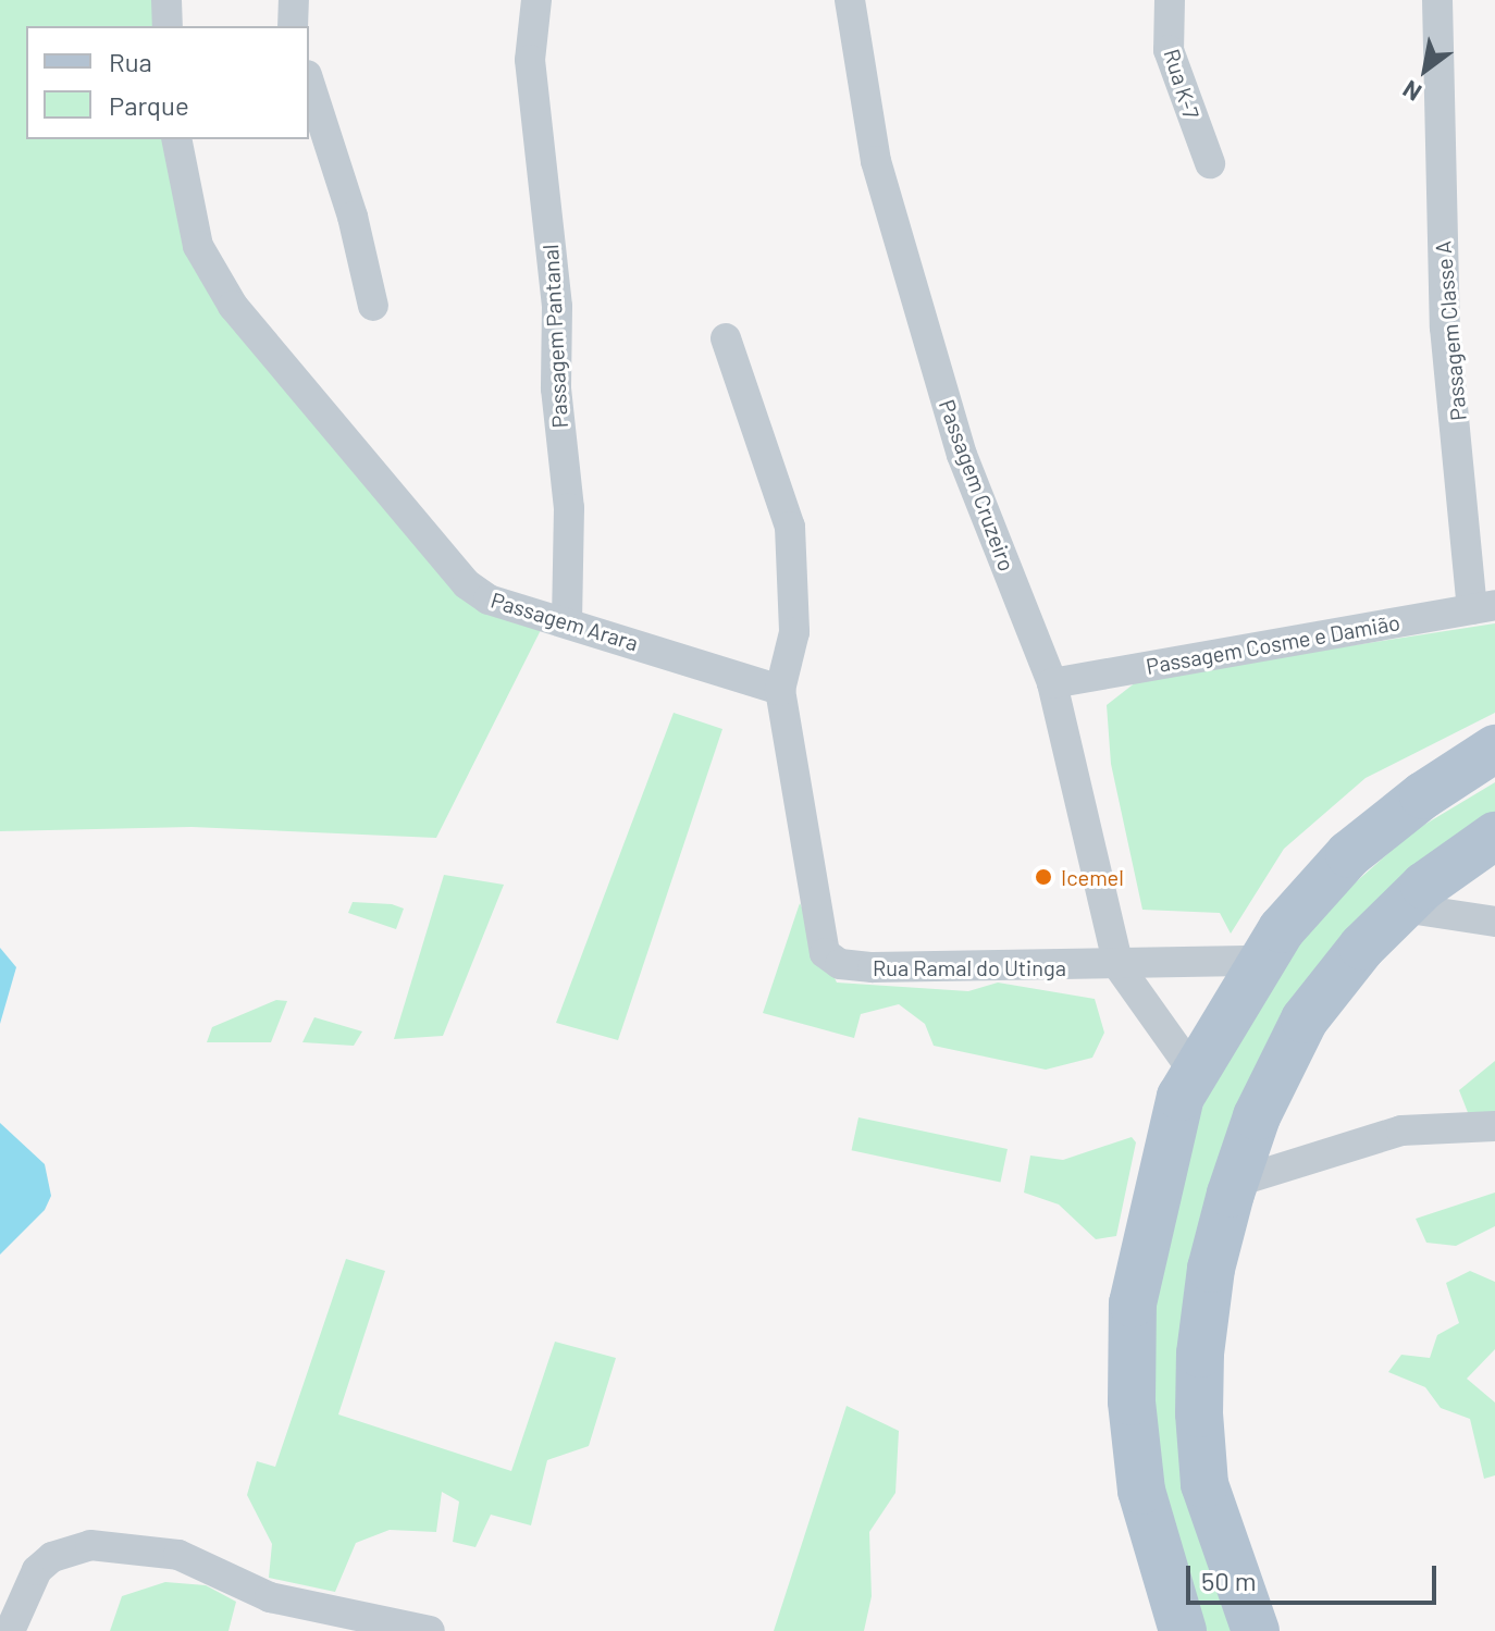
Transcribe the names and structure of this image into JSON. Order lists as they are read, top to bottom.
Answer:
{
  "streets": {
    "street": [
      "Rua K-7",
      "Passagem Classe A",
      "Passagem Pantanal",
      "Passagem Cruzeiro",
      "Passagem Arara",
      "Passagem Cosme e Damião",
      "Rua Ramal do Utinga"
    ]
  },
  "crossings": [
    ["Passagem Classe A", "Passagem Cosme e Damião"],
    ["Passagem Pantanal", "Passagem Arara"],
    ["Passagem Cruzeiro", "Passagem Cosme e Damião"],
    ["Passagem Cruzeiro", "Rua Ramal do Utinga"],
    ["Passagem Arara", "Rua Ramal do Utinga"]
  ],
  "places": ["Icemel"],
  "legend": ["Rua", "Parque"],
  "scale_bar": "50 m",
  "north": "bottom left"
}
